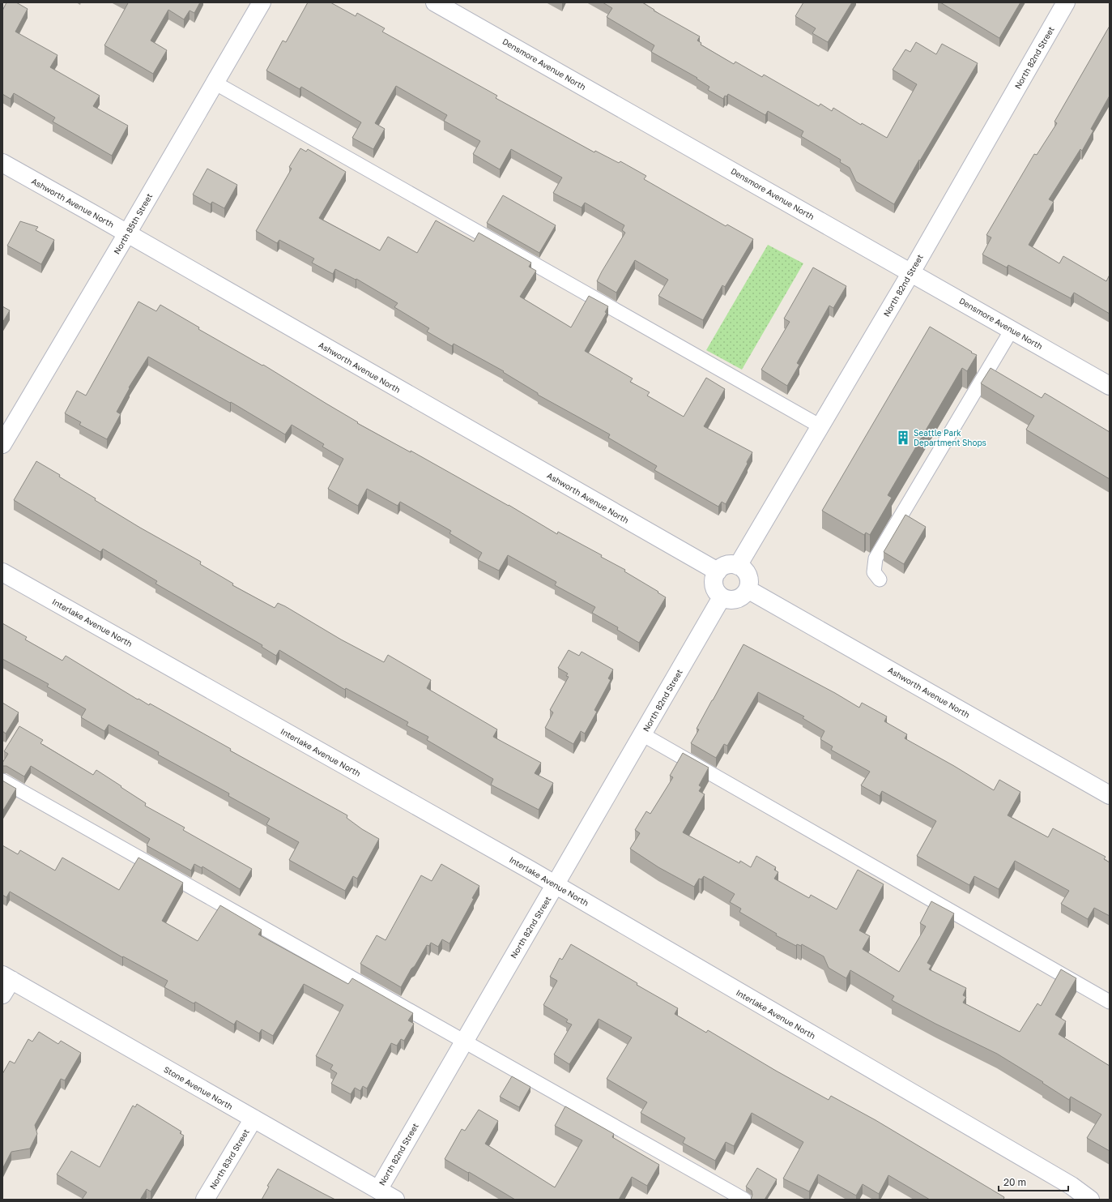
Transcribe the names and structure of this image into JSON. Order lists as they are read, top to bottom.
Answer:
{
  "streets": {
    "street": [
      "North 82nd Street",
      "Densmore Avenue North",
      "Ashworth Avenue North",
      "North 85th Street",
      "Interlake Avenue North",
      "Stone Avenue North",
      "North 83rd Street"
    ]
  },
  "crossings": [
    ["North 82nd Street", "Densmore Avenue North"],
    ["North 82nd Street", "Ashworth Avenue North"],
    ["North 82nd Street", "Interlake Avenue North"],
    ["North 82nd Street", "Stone Avenue North"],
    ["Ashworth Avenue North", "North 85th Street"],
    ["Stone Avenue North", "North 83rd Street"]
  ],
  "places": {
    "building": ["Seattle Park Department Shops"]
  },
  "scale_bar": "20 m"
}
